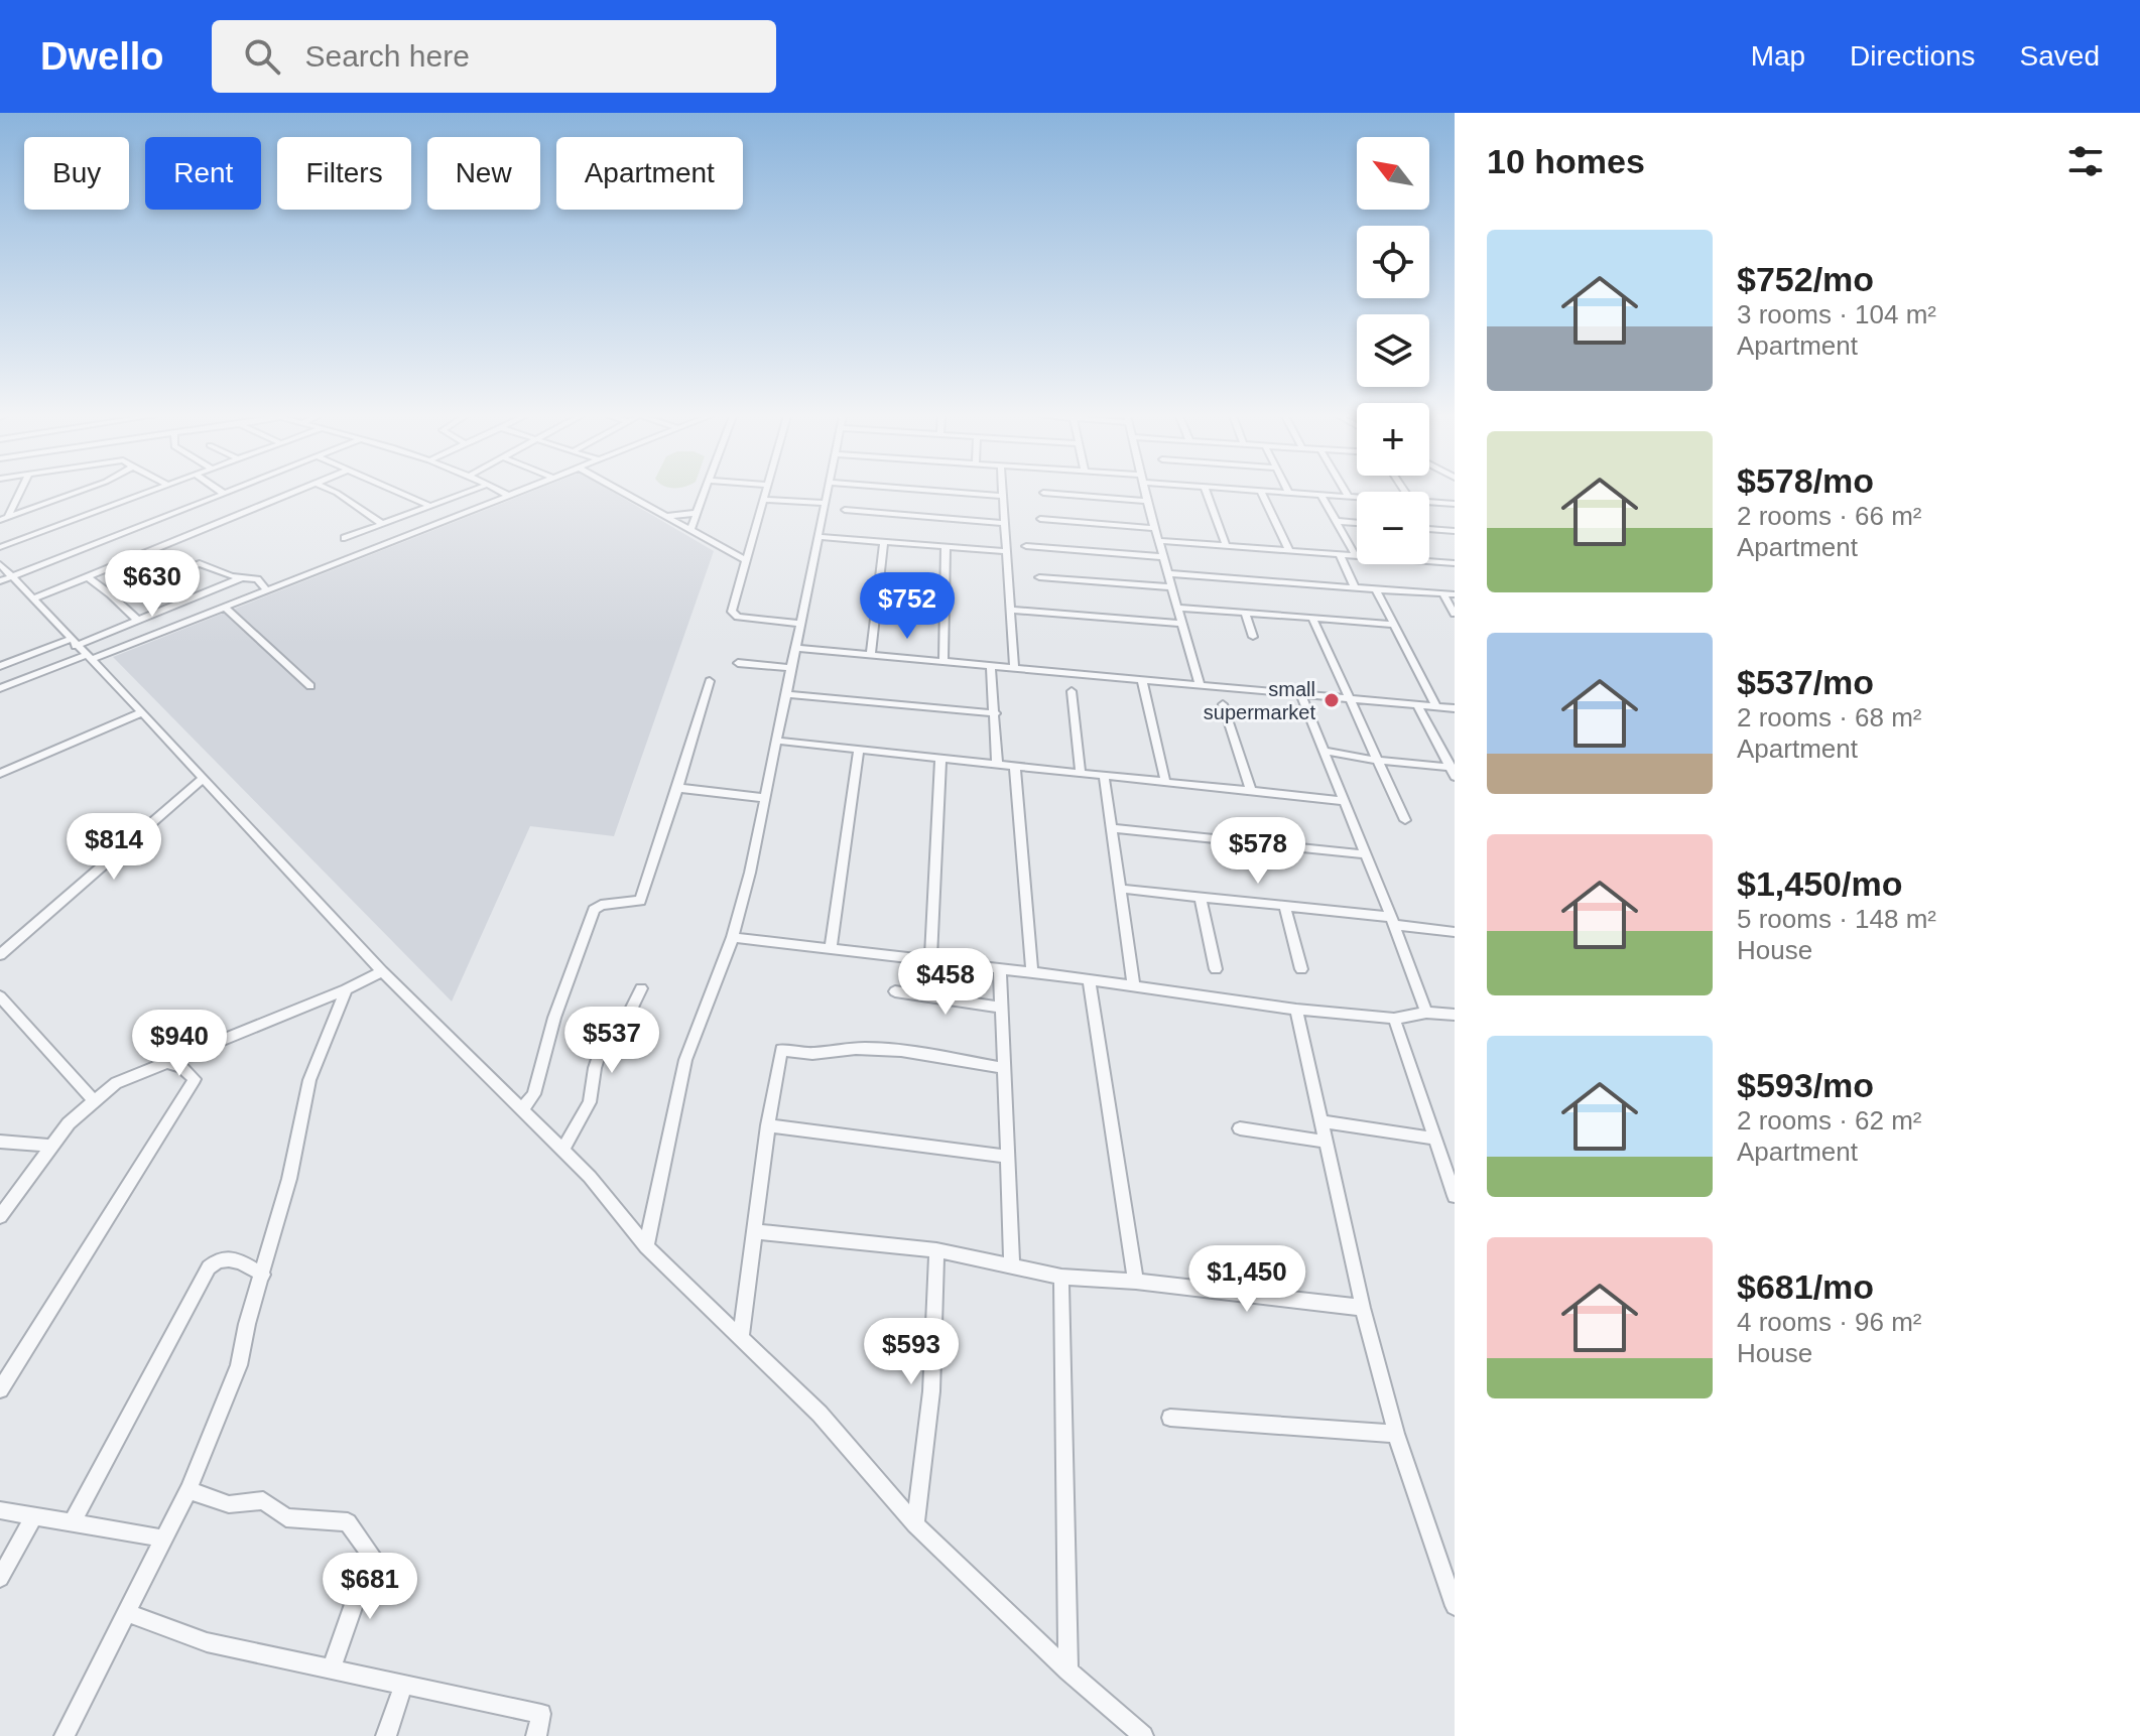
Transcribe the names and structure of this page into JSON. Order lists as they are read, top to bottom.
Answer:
{
  "places": ["small supermarket"],
  "north": "top left",
  "page": {
    "header": "Dwello",
    "search": "Search here",
    "nav": ["Map", "Directions", "Saved"],
    "heading": "10 homes",
    "map_buttons": ["+", "−"],
    "chip": [
      "Buy",
      "Rent",
      "Filters",
      "New",
      "Apartment"
    ],
    "list": [
      {
        "name": "$752/mo",
        "note": "3 rooms · 104 m² · Apartment"
      },
      {
        "name": "$578/mo",
        "note": "2 rooms · 66 m² · Apartment"
      },
      {
        "name": "$537/mo",
        "note": "2 rooms · 68 m² · Apartment"
      },
      {
        "name": "$1,450/mo",
        "note": "5 rooms · 148 m² · House"
      },
      {
        "name": "$593/mo",
        "note": "2 rooms · 62 m² · Apartment"
      },
      {
        "name": "$681/mo",
        "note": "4 rooms · 96 m² · House"
      }
    ],
    "price": [
      "$630",
      "$752",
      "$814",
      "$578",
      "$458",
      "$537",
      "$940",
      "$1,450",
      "$593",
      "$681"
    ]
  }
}
